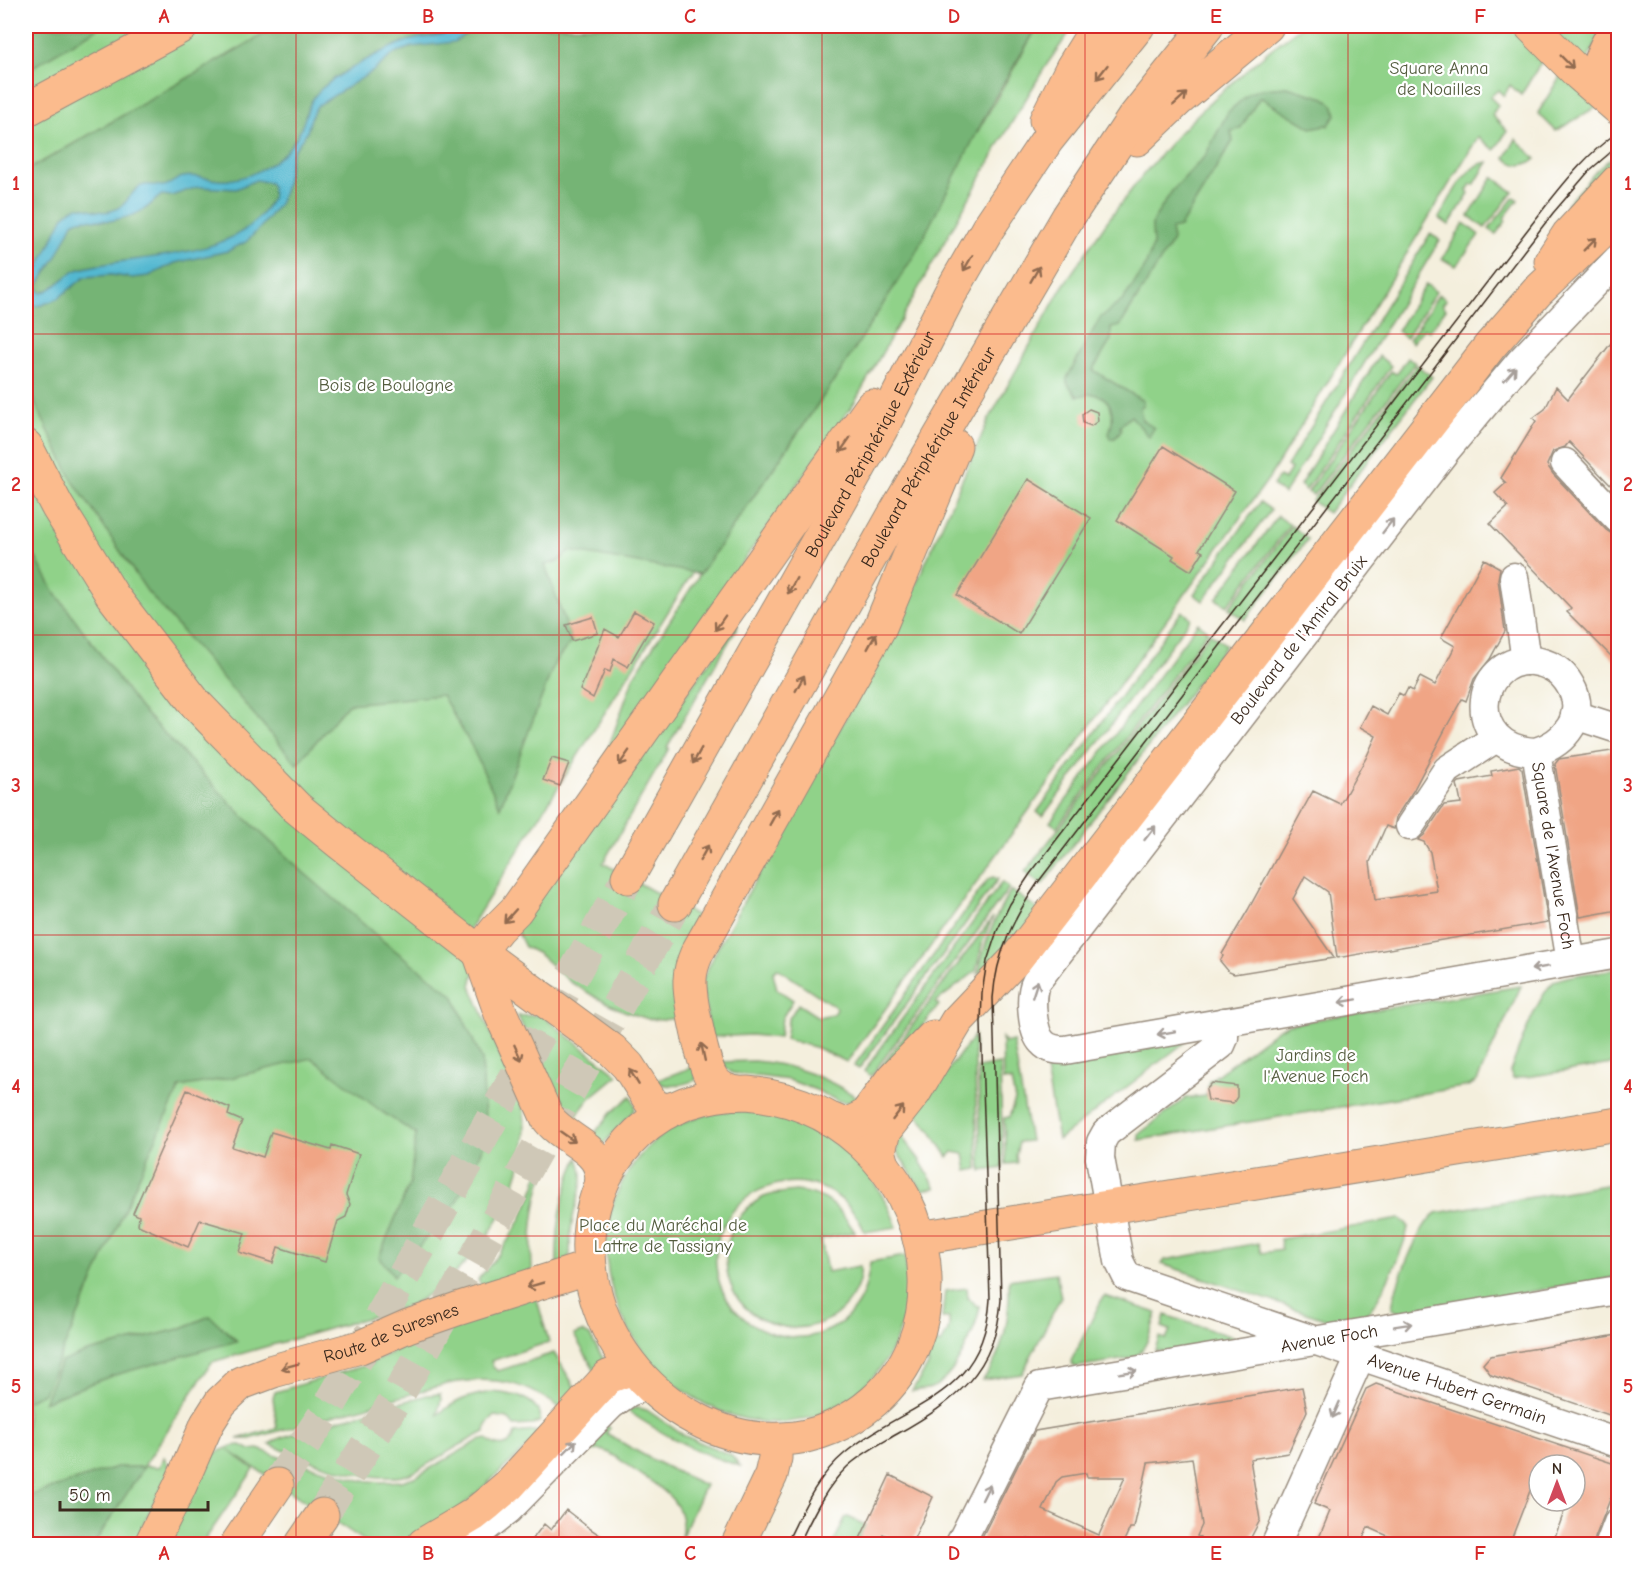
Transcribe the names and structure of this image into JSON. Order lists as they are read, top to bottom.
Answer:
{
  "streets": {
    "main road": [
      "Boulevard Périphérique Extérieur",
      "Boulevard Périphérique Intérieur",
      "Boulevard de l'Amiral Bruix",
      "Route de Suresnes"
    ],
    "street": ["Square de l'Avenue Foch", "Avenue Foch", "Avenue Hubert Germain"]
  },
  "crossings": [
    ["Avenue Foch", "Avenue Hubert Germain"]
  ],
  "one_way": ["Avenue Foch"],
  "parks": [
    "Square Anna de Noailles",
    "Bois de Boulogne",
    "Jardins de l'Avenue Foch",
    "Place du Maréchal de Lattre de Tassigny"
  ],
  "scale_bar": "50 m",
  "north": "top",
  "grid": {
    "columns": [
      "A",
      "B",
      "C",
      "D",
      "E",
      "F"
    ],
    "rows": [
      "1",
      "2",
      "3",
      "4",
      "5"
    ]
  }
}
